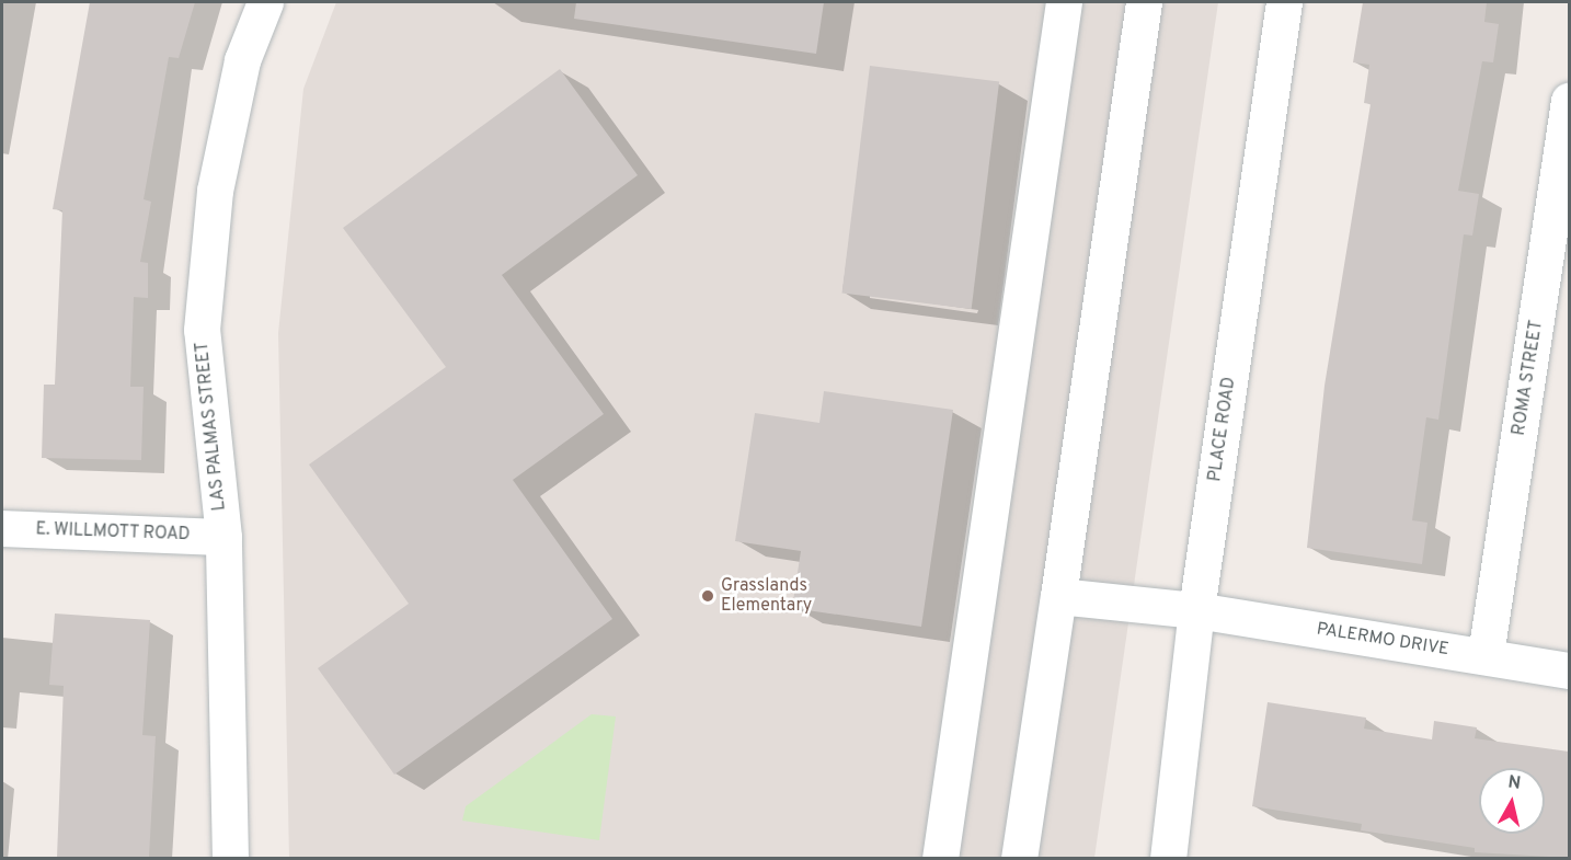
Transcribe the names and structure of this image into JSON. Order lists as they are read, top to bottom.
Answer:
{
  "streets": {
    "street": [
      "ROMA STREET",
      "LAS PALMAS STREET",
      "PLACE ROAD",
      "E. WILLMOTT ROAD",
      "PALERMO DRIVE"
    ]
  },
  "crossings": [
    ["ROMA STREET", "PALERMO DRIVE"],
    ["LAS PALMAS STREET", "E. WILLMOTT ROAD"],
    ["PLACE ROAD", "PALERMO DRIVE"]
  ],
  "places": ["Grasslands Elementary"],
  "north": "top"
}
